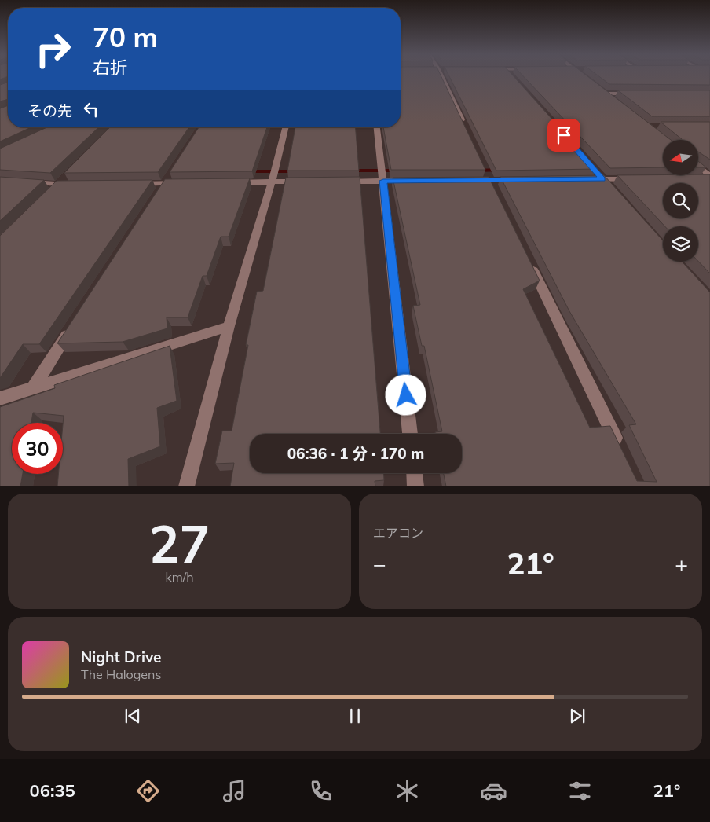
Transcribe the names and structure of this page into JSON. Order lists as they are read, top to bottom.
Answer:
{
  "north": "left",
  "page": {
    "turn": ["70 m", "右折"],
    "then": "その先",
    "limit": "30",
    "trip": "06:36 · 1 分 · 170 m",
    "tile": [
      ["27", "km/h"],
      "エアコン"
    ],
    "heat": ["−", "21°", "+"],
    "song": ["Night Drive", "The Halogens"],
    "tabs": ["06:35", "21°"]
  }
}
